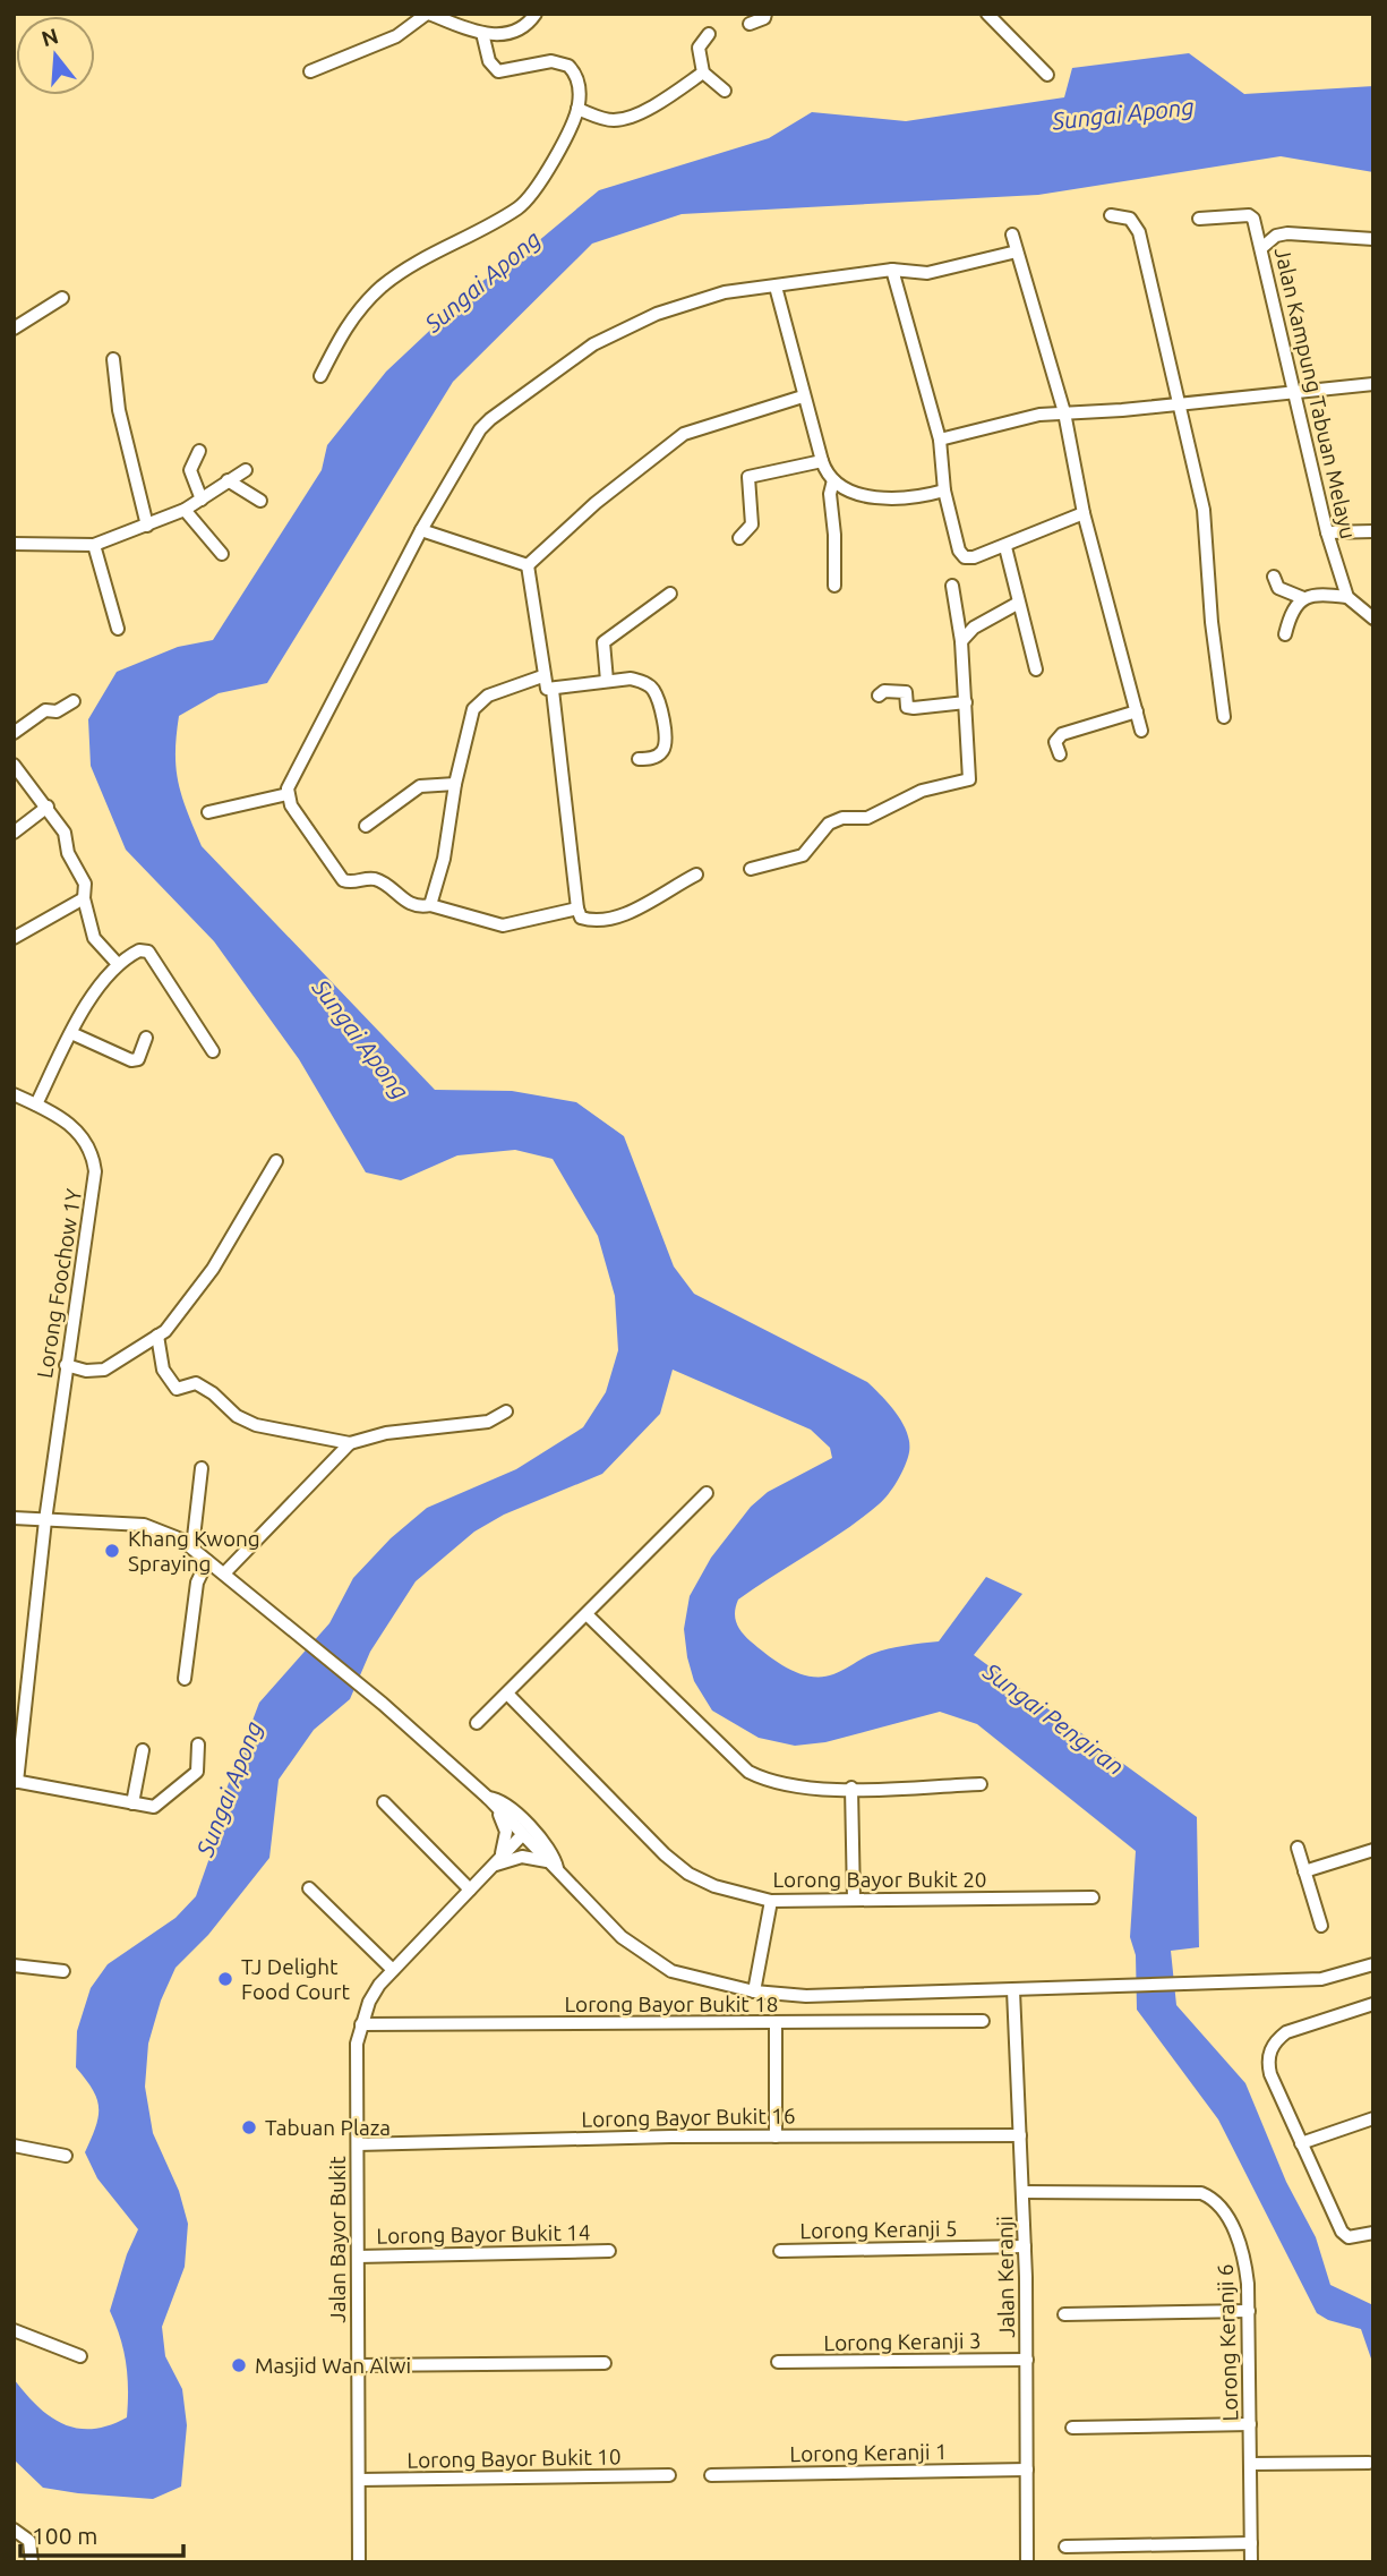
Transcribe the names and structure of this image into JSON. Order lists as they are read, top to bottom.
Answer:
{
  "streets": {
    "street": [
      "Jalan Kampung Tabuan Melayu",
      "Lorong Foochow 1Y",
      "Lorong Bayor Bukit 20",
      "Lorong Bayor Bukit 18",
      "Lorong Bayor Bukit 16",
      "Lorong Keranji 5",
      "Lorong Bayor Bukit 14",
      "Jalan Bayor Bukit",
      "Jalan Keranji",
      "Lorong Keranji 3",
      "Lorong Keranji 6",
      "Lorong Keranji 1",
      "Lorong Bayor Bukit 10"
    ]
  },
  "crossings": [
    ["Lorong Bayor Bukit 18", "Jalan Bayor Bukit"],
    ["Lorong Bayor Bukit 16", "Jalan Bayor Bukit"],
    ["Lorong Bayor Bukit 16", "Jalan Keranji"],
    ["Lorong Keranji 5", "Jalan Keranji"],
    ["Lorong Bayor Bukit 14", "Jalan Bayor Bukit"],
    ["Jalan Bayor Bukit", "Lorong Bayor Bukit 10"],
    ["Jalan Keranji", "Lorong Keranji 3"],
    ["Jalan Keranji", "Lorong Keranji 6"],
    ["Jalan Keranji", "Lorong Keranji 1"]
  ],
  "water": ["Sungai Apong", "Sungai Pengiran"],
  "places": [
    "Khang Kwong Spraying",
    "TJ Delight Food Court",
    "Tabuan Plaza",
    "Masjid Wan Alwi"
  ],
  "scale_bar": "100 m",
  "north": "top"
}
